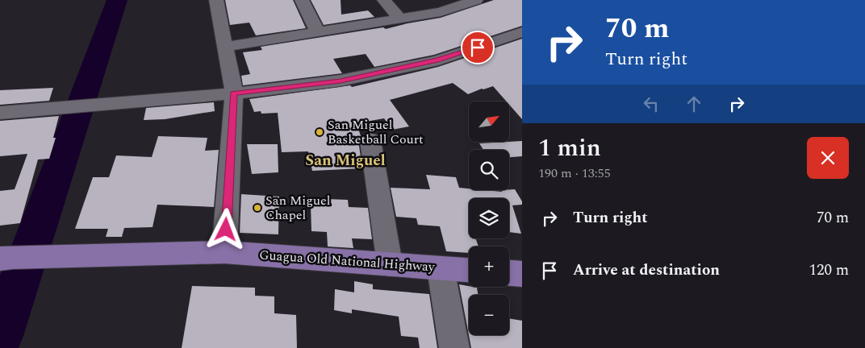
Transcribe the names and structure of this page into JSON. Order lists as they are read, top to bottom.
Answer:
{
  "streets": {
    "main road": ["Guagua Old National Highway"]
  },
  "districts": ["San Miguel"],
  "places": ["San Miguel Basketball Court", "San Miguel Chapel"],
  "north": "top right",
  "page": {
    "turn": ["70 m", "Turn right"],
    "map_buttons": ["+", "−"],
    "heading": ["1 min", "190 m · 13:55"],
    "list": [
      {
        "name": "Turn right",
        "value": "70 m"
      },
      {
        "name": "Arrive at destination",
        "value": "120 m"
      }
    ]
  }
}
